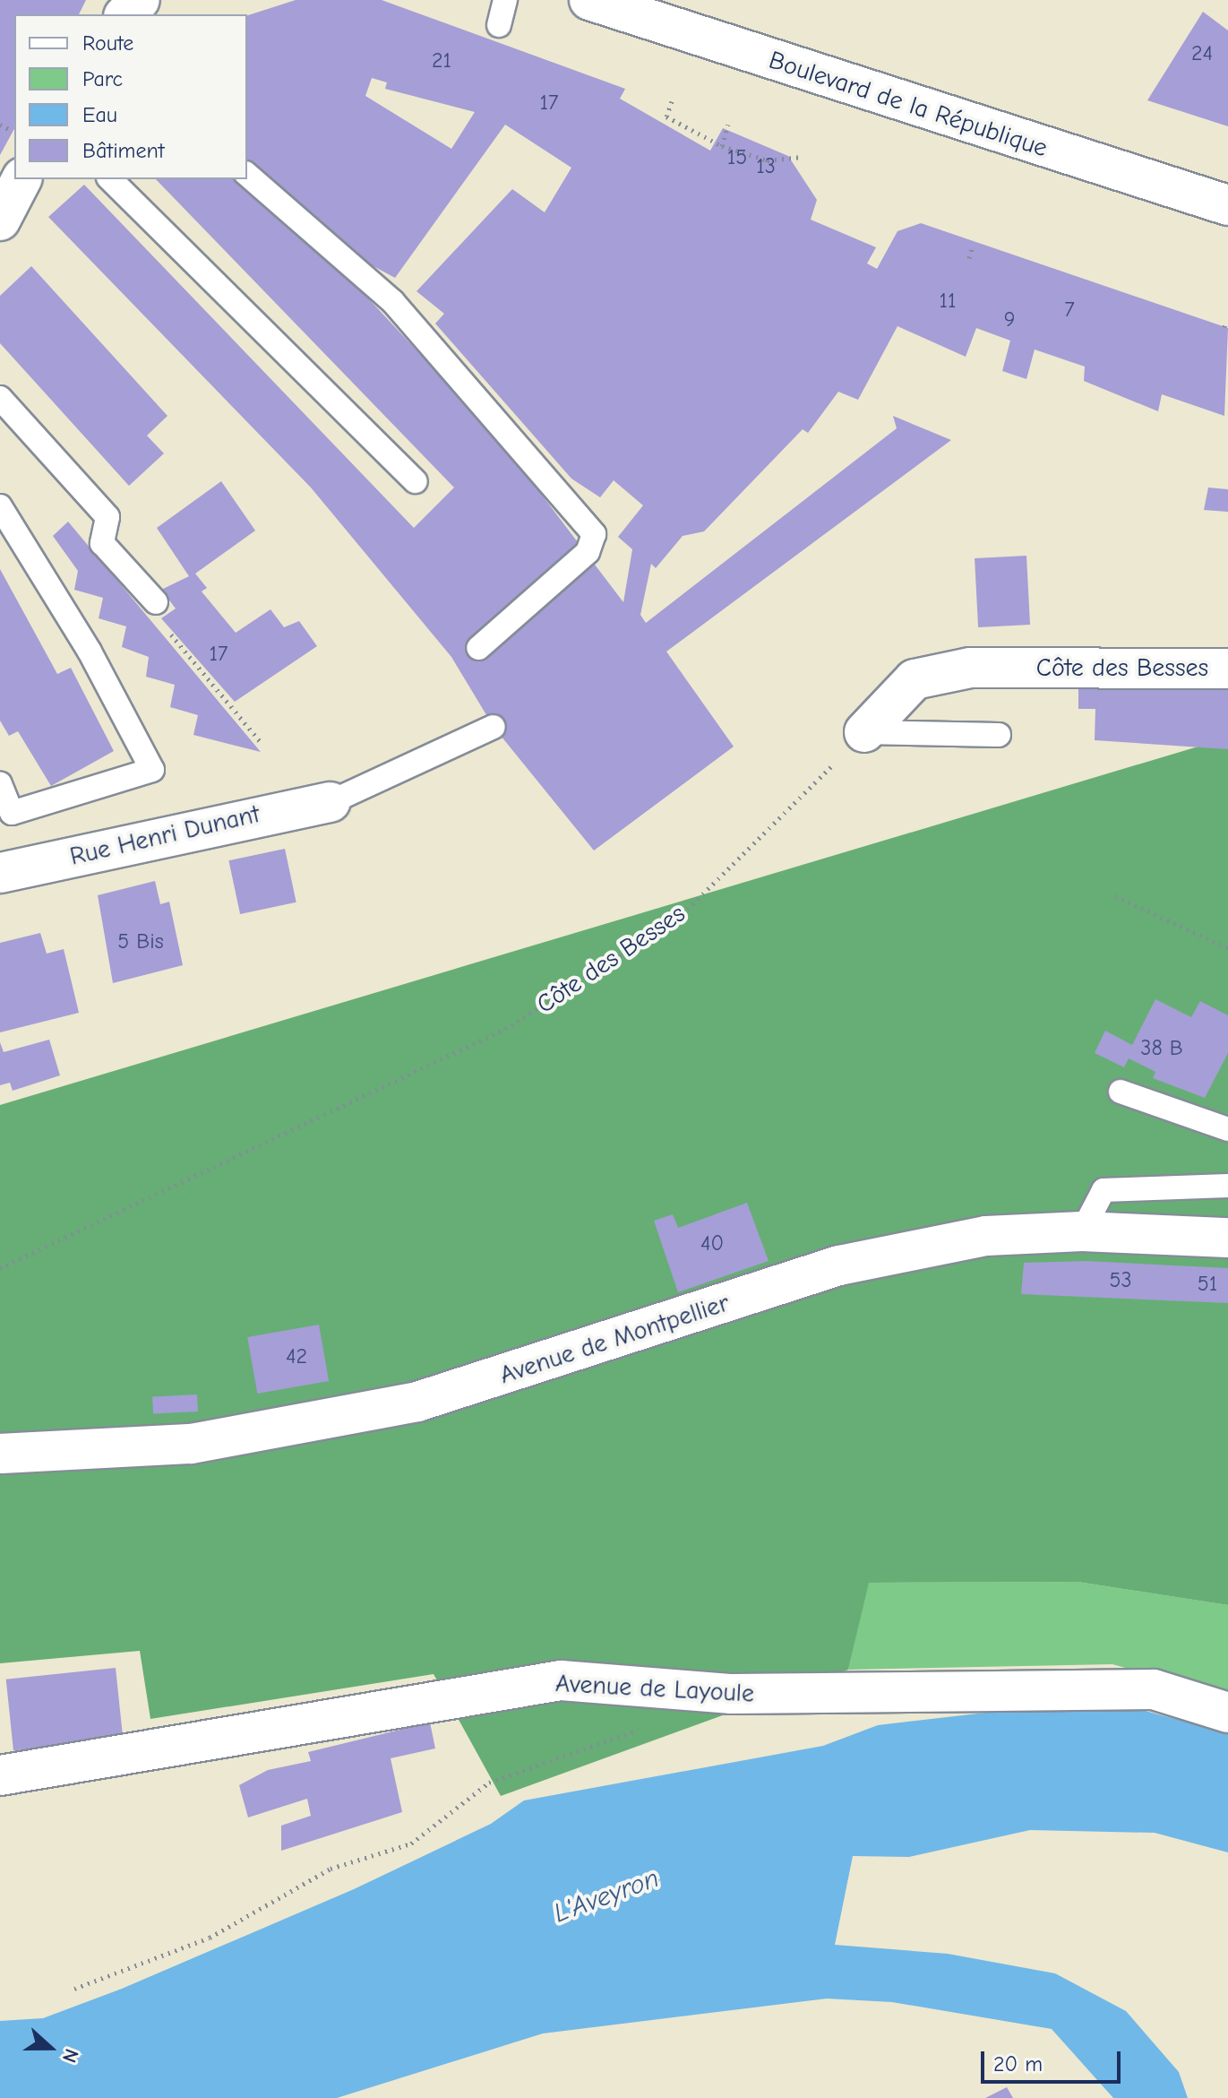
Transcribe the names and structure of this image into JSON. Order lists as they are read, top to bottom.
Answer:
{
  "streets": {
    "street": [
      "Boulevard de la République",
      "Côte des Besses",
      "Rue Henri Dunant",
      "Avenue de Montpellier",
      "Avenue de Layoule"
    ]
  },
  "water": ["L'Aveyron"],
  "house_numbers": [
    "24",
    "21",
    "17",
    "15",
    "13",
    "11",
    "7",
    "9",
    "17",
    "5 Bis",
    "38 B",
    "40",
    "53",
    "51",
    "42"
  ],
  "legend": [
    "Route",
    "Parc",
    "Eau",
    "Bâtiment"
  ],
  "scale_bar": "20 m",
  "north": "right"
}
